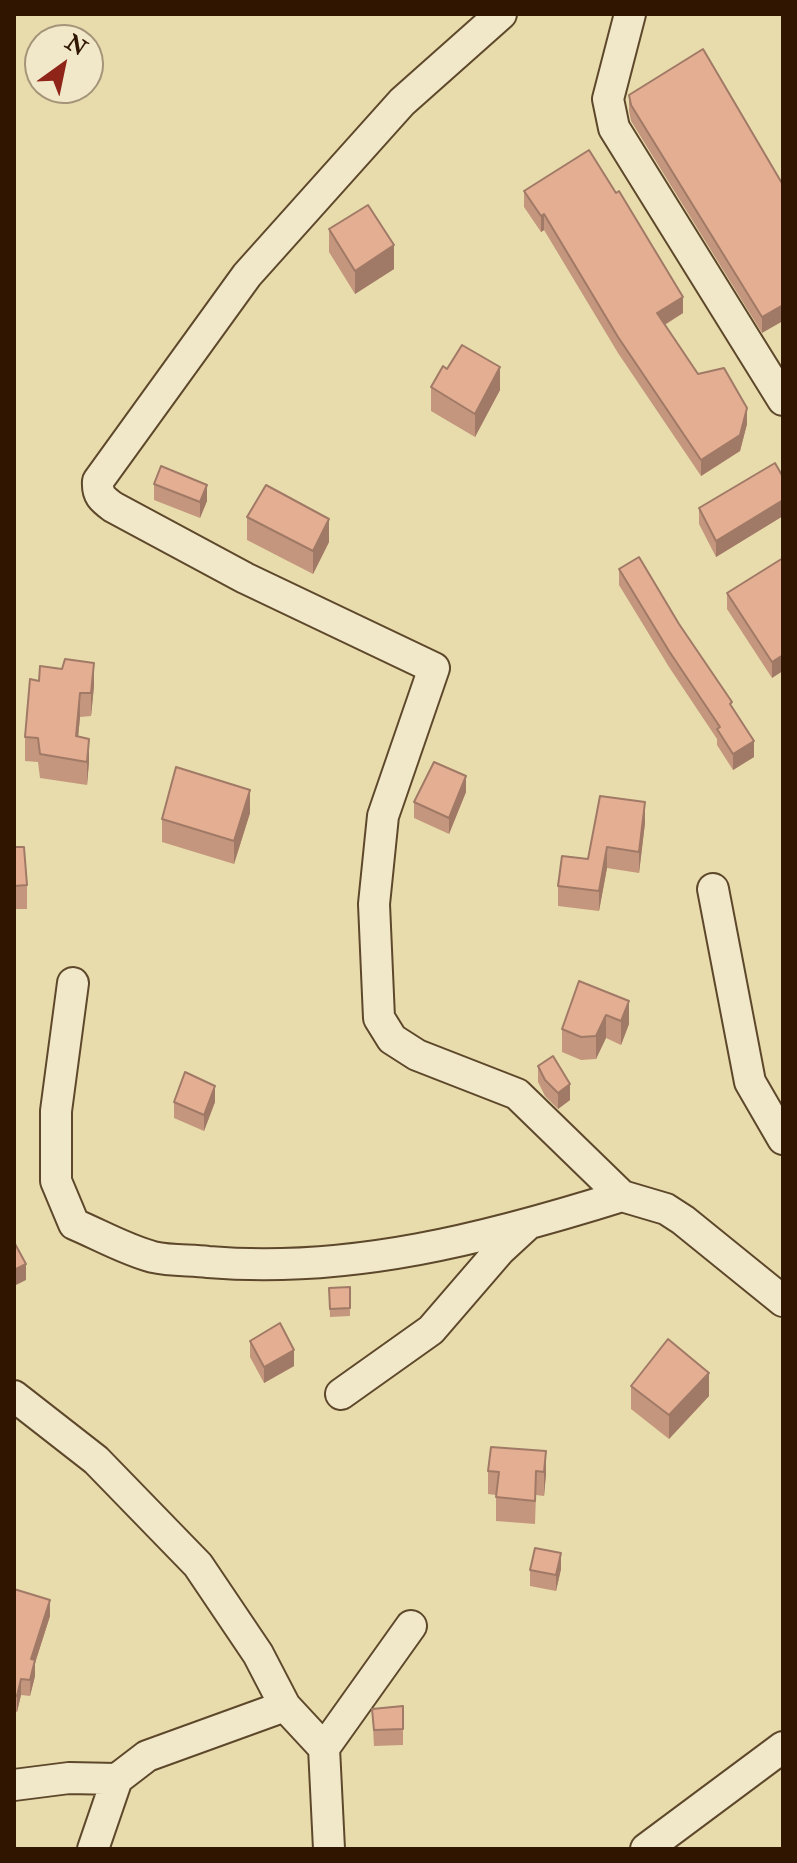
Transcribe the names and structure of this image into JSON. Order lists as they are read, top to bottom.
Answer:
{
  "north": "top right"
}
